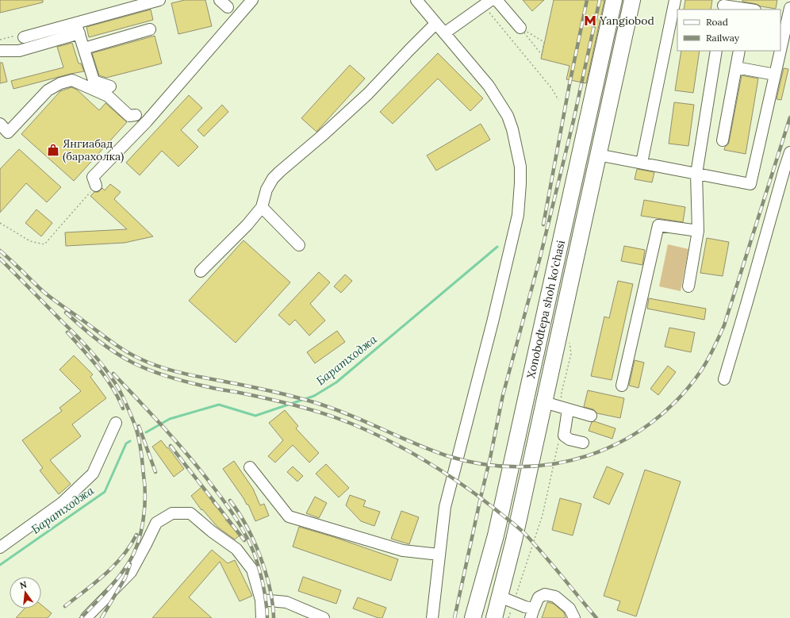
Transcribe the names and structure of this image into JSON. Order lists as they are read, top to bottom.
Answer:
{
  "streets": {
    "highway": ["Xonobodtepa shoh ko'chasi"]
  },
  "water": ["Баратходжа"],
  "places": {
    "metro station": ["Yangiobod"],
    "shop": ["Янгиабад (барахолка)"]
  },
  "legend": ["Road", "Railway"],
  "north": "top"
}
